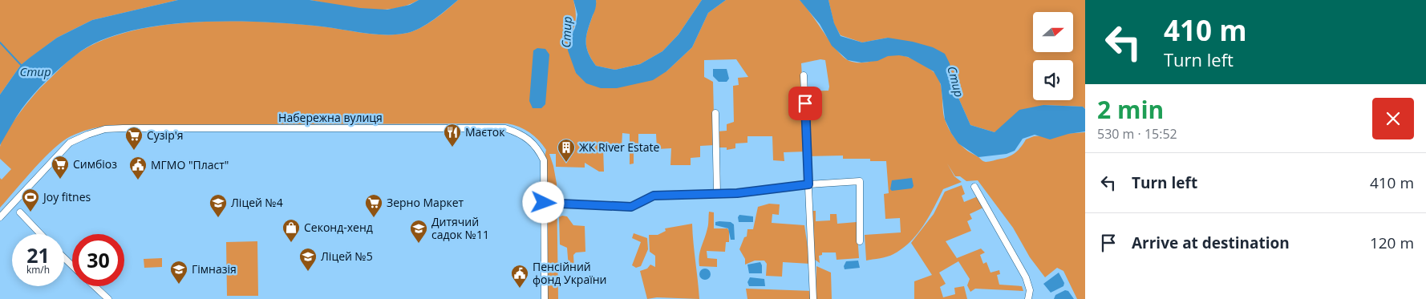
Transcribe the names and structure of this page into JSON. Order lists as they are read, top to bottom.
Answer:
{
  "streets": {
    "street": ["Набережна вулиця"]
  },
  "water": ["Стир"],
  "places": {
    "restaurant": ["Маєток"],
    "supermarket": ["Сузір'я", "Симбіоз", "Зерно Маркет"],
    "building": ["ЖК River Estate"],
    "public building": ["МГМО \"Пласт\"", "Пенсійний фонд України"],
    "sports": ["Joy fitnes"],
    "school or university": [
      "Ліцей №4",
      "Дитячий садок №11",
      "Ліцей №5",
      "Гімназія"
    ],
    "shop": ["Секонд-хенд"]
  },
  "north": "right",
  "page": {
    "turn": ["410 m", "Turn left"],
    "heading": ["2 min", "530 m · 15:52"],
    "list": [
      {
        "name": "Turn left",
        "value": "410 m"
      },
      {
        "name": "Arrive at destination",
        "value": "120 m"
      }
    ],
    "speed": "21 km/h",
    "limit": "30"
  }
}
